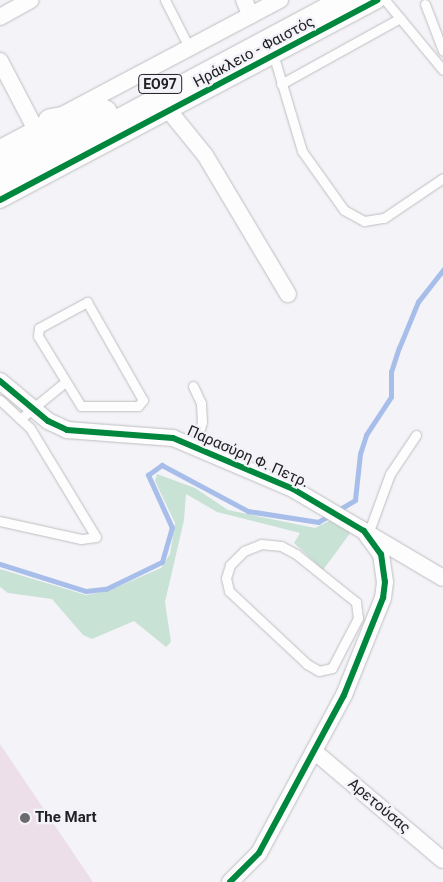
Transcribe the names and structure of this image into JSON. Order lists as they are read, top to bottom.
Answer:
{
  "streets": {
    "main road": ["Ηράκλειο - Φαιστός", "ΕΟ97"],
    "street": ["Παρασύρη Φ. Πετρ.", "Αρετούσας"]
  },
  "crossings": [
    ["Παρασύρη Φ. Πετρ.", "Αρετούσας"]
  ],
  "places": ["The Mart"]
}
